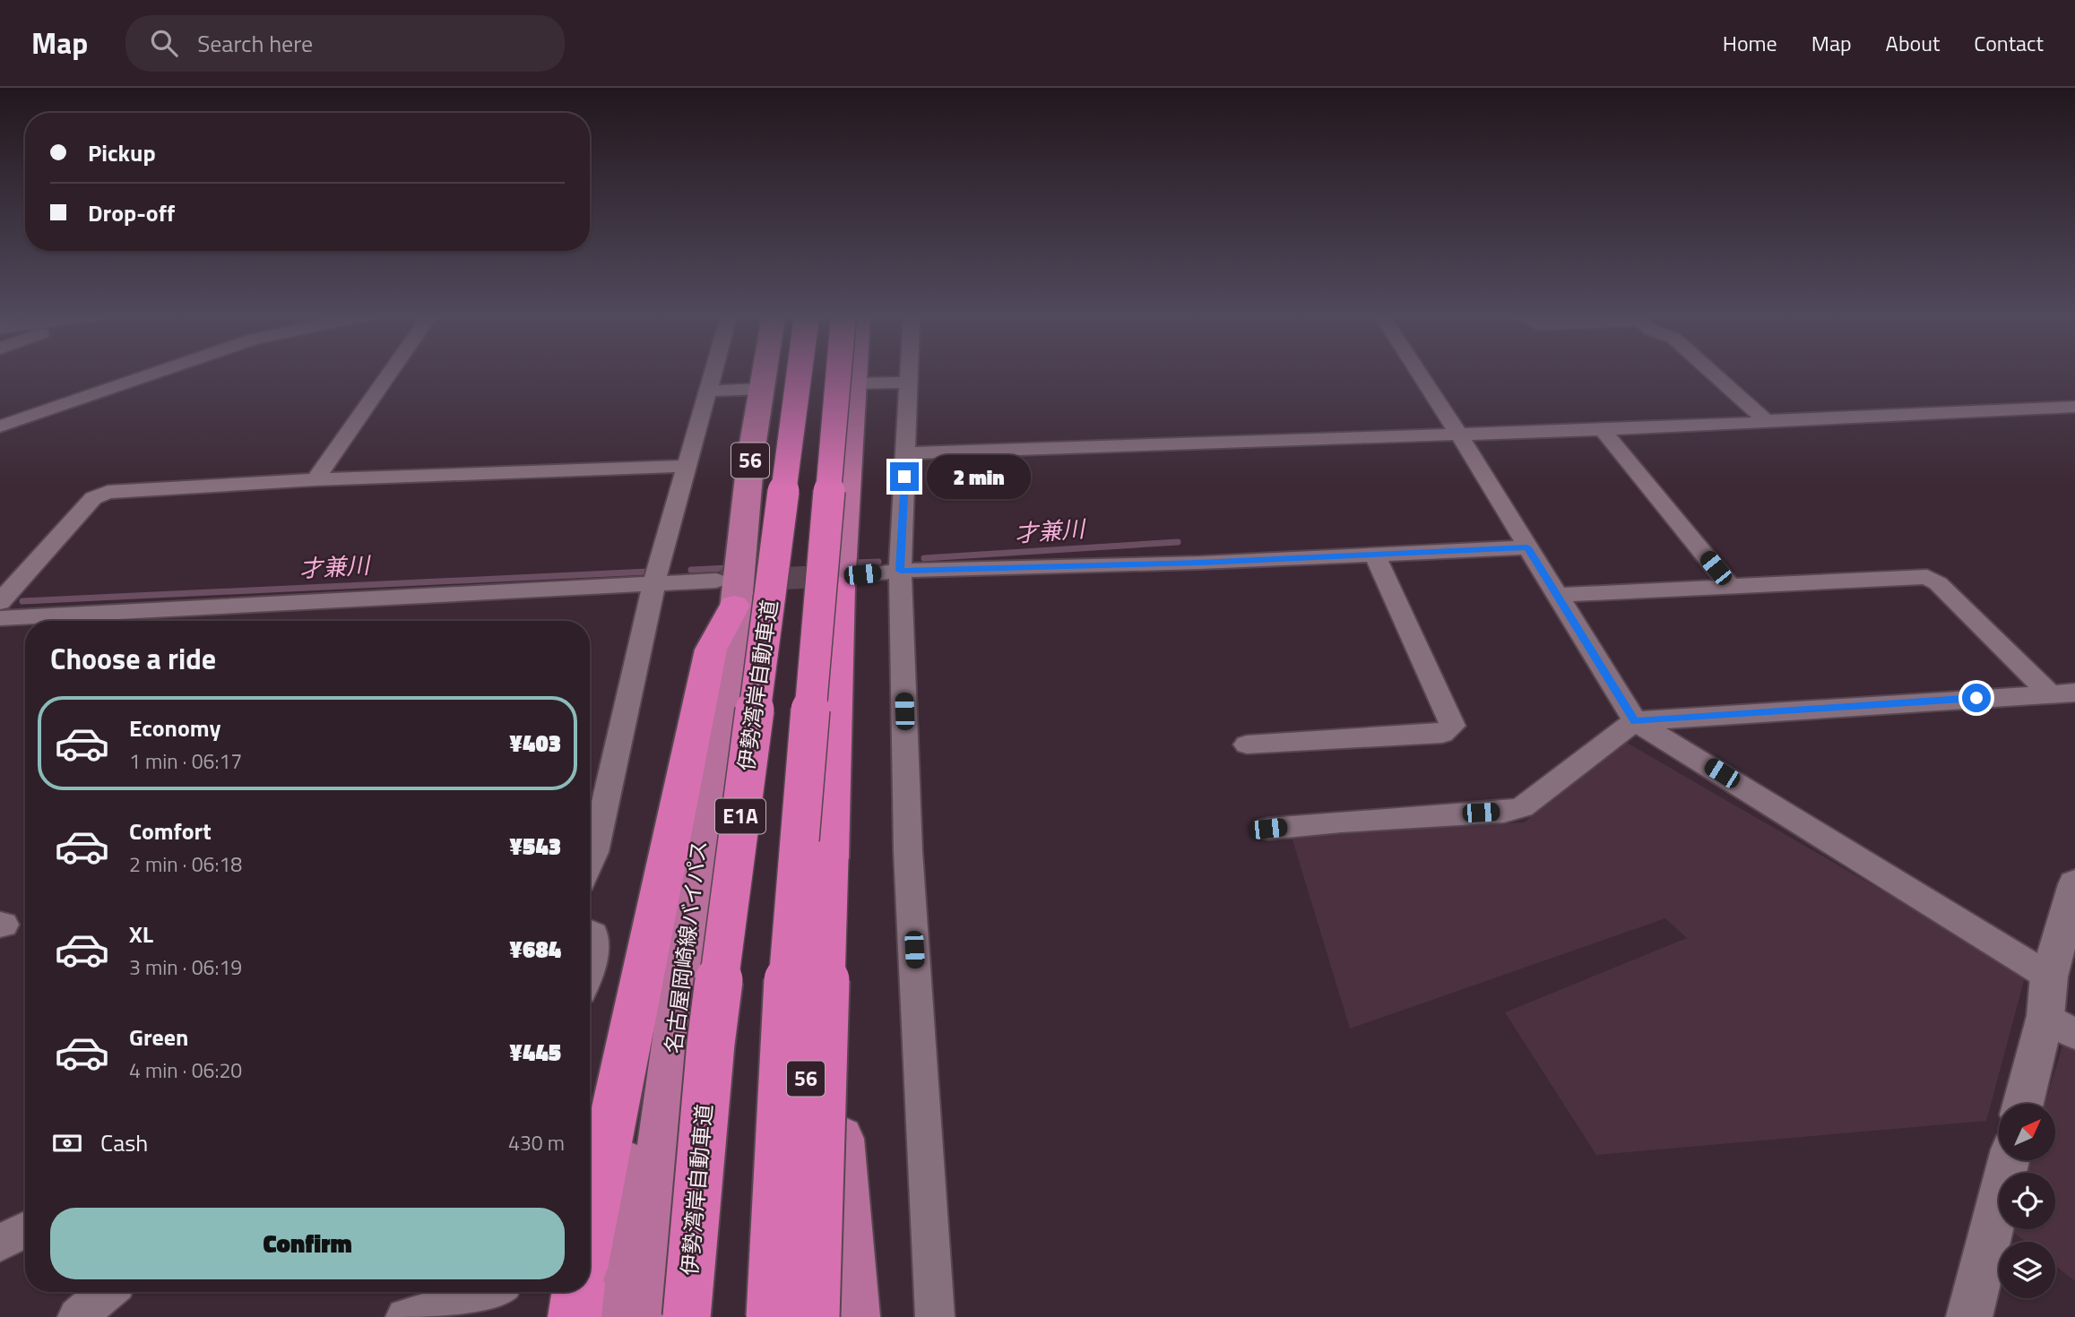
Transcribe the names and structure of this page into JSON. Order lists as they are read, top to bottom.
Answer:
{
  "streets": {
    "highway": ["伊勢湾岸自動車道", "E1A"],
    "main road": ["56", "名古屋岡崎線バイパス"]
  },
  "water": ["才兼川"],
  "north": "top right",
  "page": {
    "header": "Map",
    "search": "Search here",
    "nav": [
      "Home",
      "Map",
      "About",
      "Contact"
    ],
    "banner": ["Pickup", "Drop-off"],
    "bubble": "2 min",
    "heading": "Choose a ride",
    "list": [
      {
        "name": "Economy",
        "note": "1 min · 06:17",
        "value": "¥403"
      },
      {
        "name": "Comfort",
        "note": "2 min · 06:18",
        "value": "¥543"
      },
      {
        "name": "XL",
        "note": "3 min · 06:19",
        "value": "¥684"
      },
      {
        "name": "Green",
        "note": "4 min · 06:20",
        "value": "¥445"
      }
    ],
    "pay": ["Cash", "430 m"],
    "buttons": "Confirm"
  }
}
